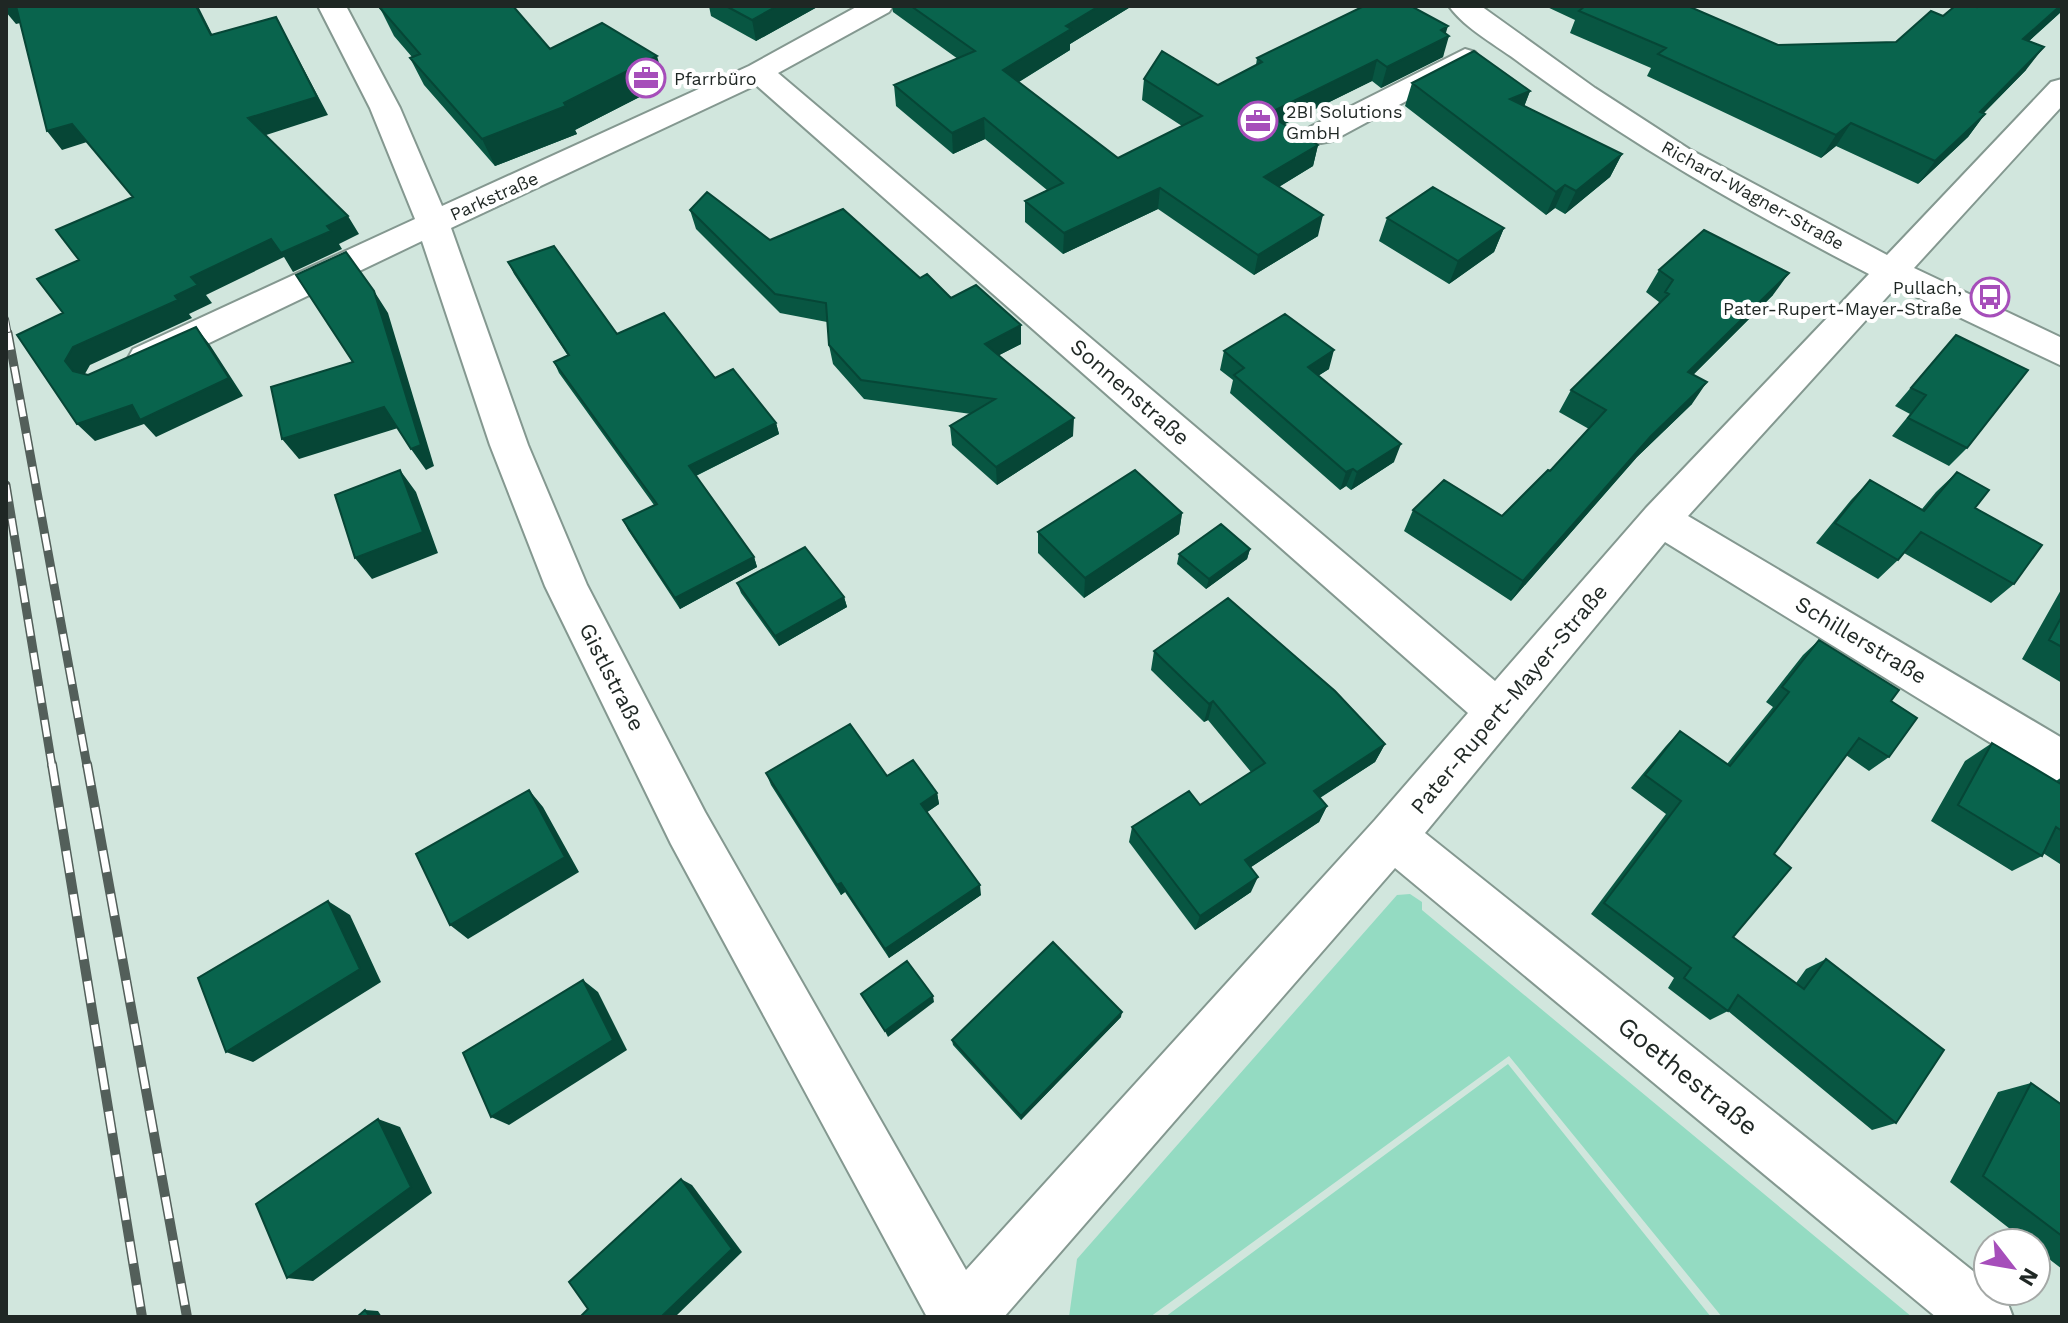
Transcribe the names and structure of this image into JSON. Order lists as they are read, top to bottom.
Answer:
{
  "streets": {
    "street": [
      "Richard-Wagner-Straße",
      "Parkstraße",
      "Sonnenstraße",
      "Schillerstraße",
      "Gistlstraße",
      "Pater-Rupert-Mayer-Straße",
      "Goethestraße"
    ]
  },
  "crossings": [
    ["Richard-Wagner-Straße", "Pater-Rupert-Mayer-Straße"],
    ["Parkstraße", "Sonnenstraße"],
    ["Parkstraße", "Gistlstraße"],
    ["Sonnenstraße", "Pater-Rupert-Mayer-Straße"],
    ["Schillerstraße", "Pater-Rupert-Mayer-Straße"],
    ["Gistlstraße", "Pater-Rupert-Mayer-Straße"],
    ["Pater-Rupert-Mayer-Straße", "Goethestraße"]
  ],
  "places": {
    "office": ["Pfarrbüro", "2BI Solutions GmbH"],
    "bus stop": ["Pullach, Pater-Rupert-Mayer-Straße"]
  },
  "north": "bottom right"
}
